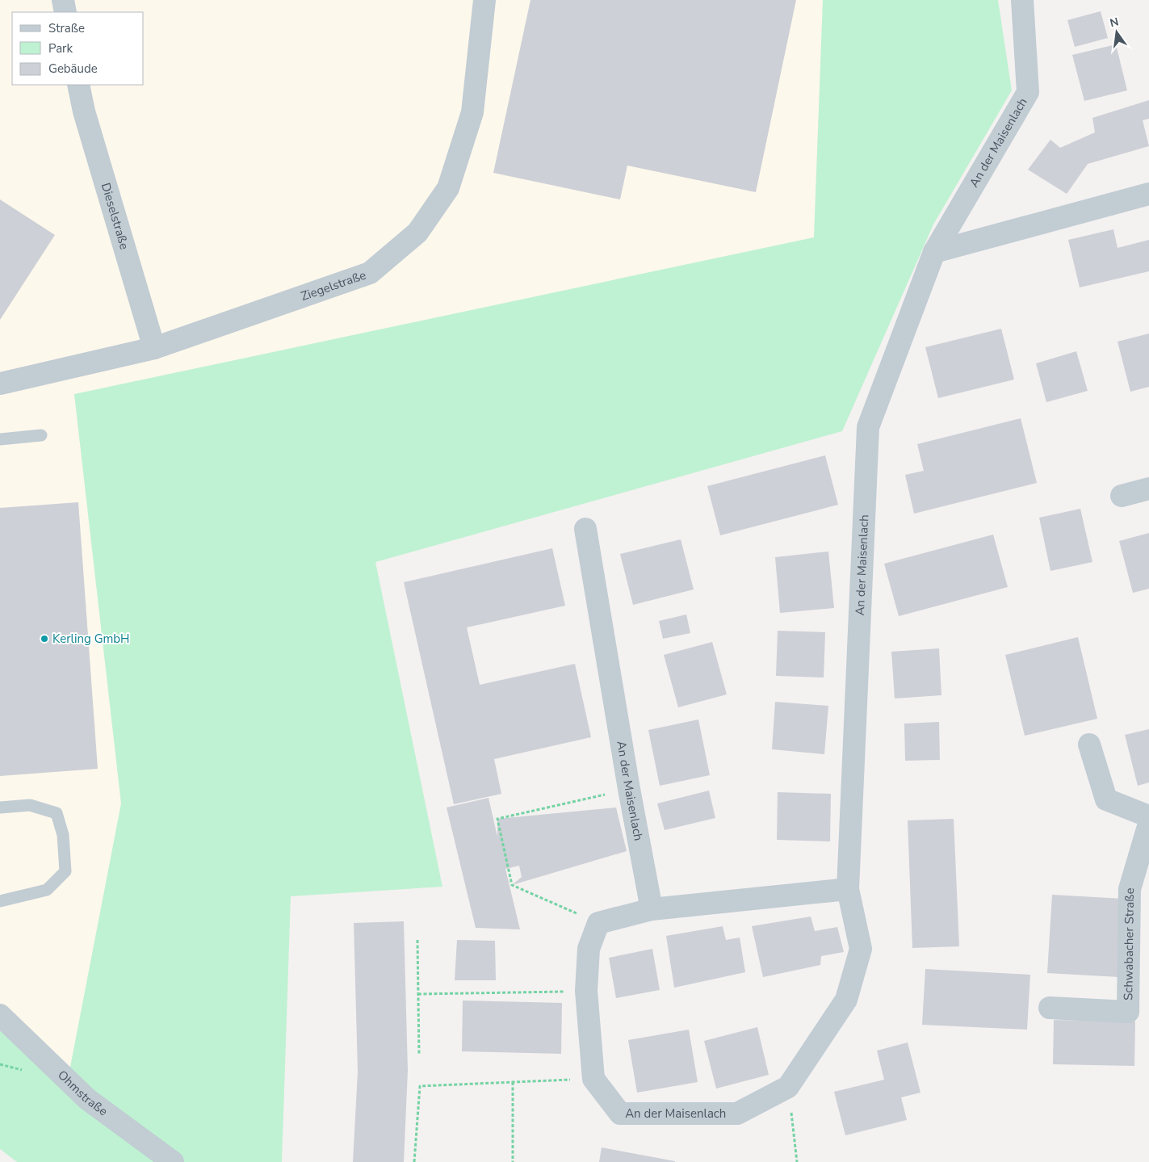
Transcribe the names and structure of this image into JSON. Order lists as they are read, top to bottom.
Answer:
{
  "streets": {
    "street": [
      "An der Maisenlach",
      "Dieselstraße",
      "Ziegelstraße",
      "Schwabacher Straße",
      "Ohmstraße"
    ]
  },
  "crossings": [
    ["Dieselstraße", "Ziegelstraße"]
  ],
  "places": ["Kerling GmbH"],
  "legend": ["Straße", "Park", "Gebäude"],
  "north": "top"
}
